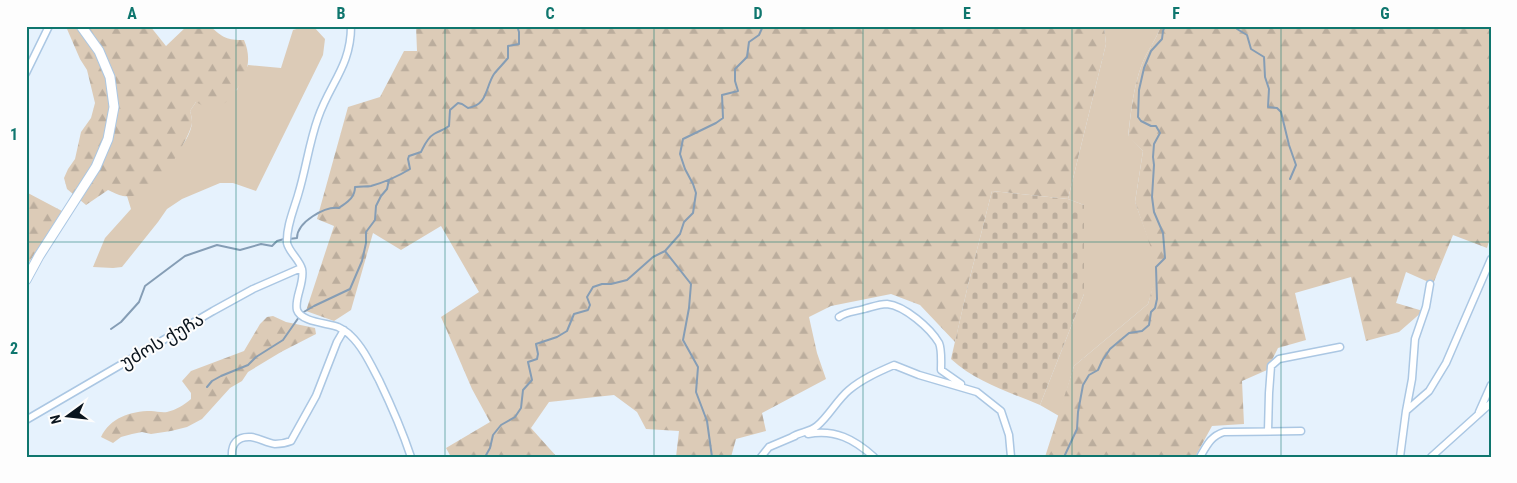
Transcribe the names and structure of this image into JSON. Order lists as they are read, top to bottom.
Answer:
{
  "streets": {
    "street": ["უძოს ქუჩა"]
  },
  "north": "left",
  "grid": {
    "columns": [
      "A",
      "B",
      "C",
      "D",
      "E",
      "F",
      "G"
    ],
    "rows": ["1", "2"]
  }
}
